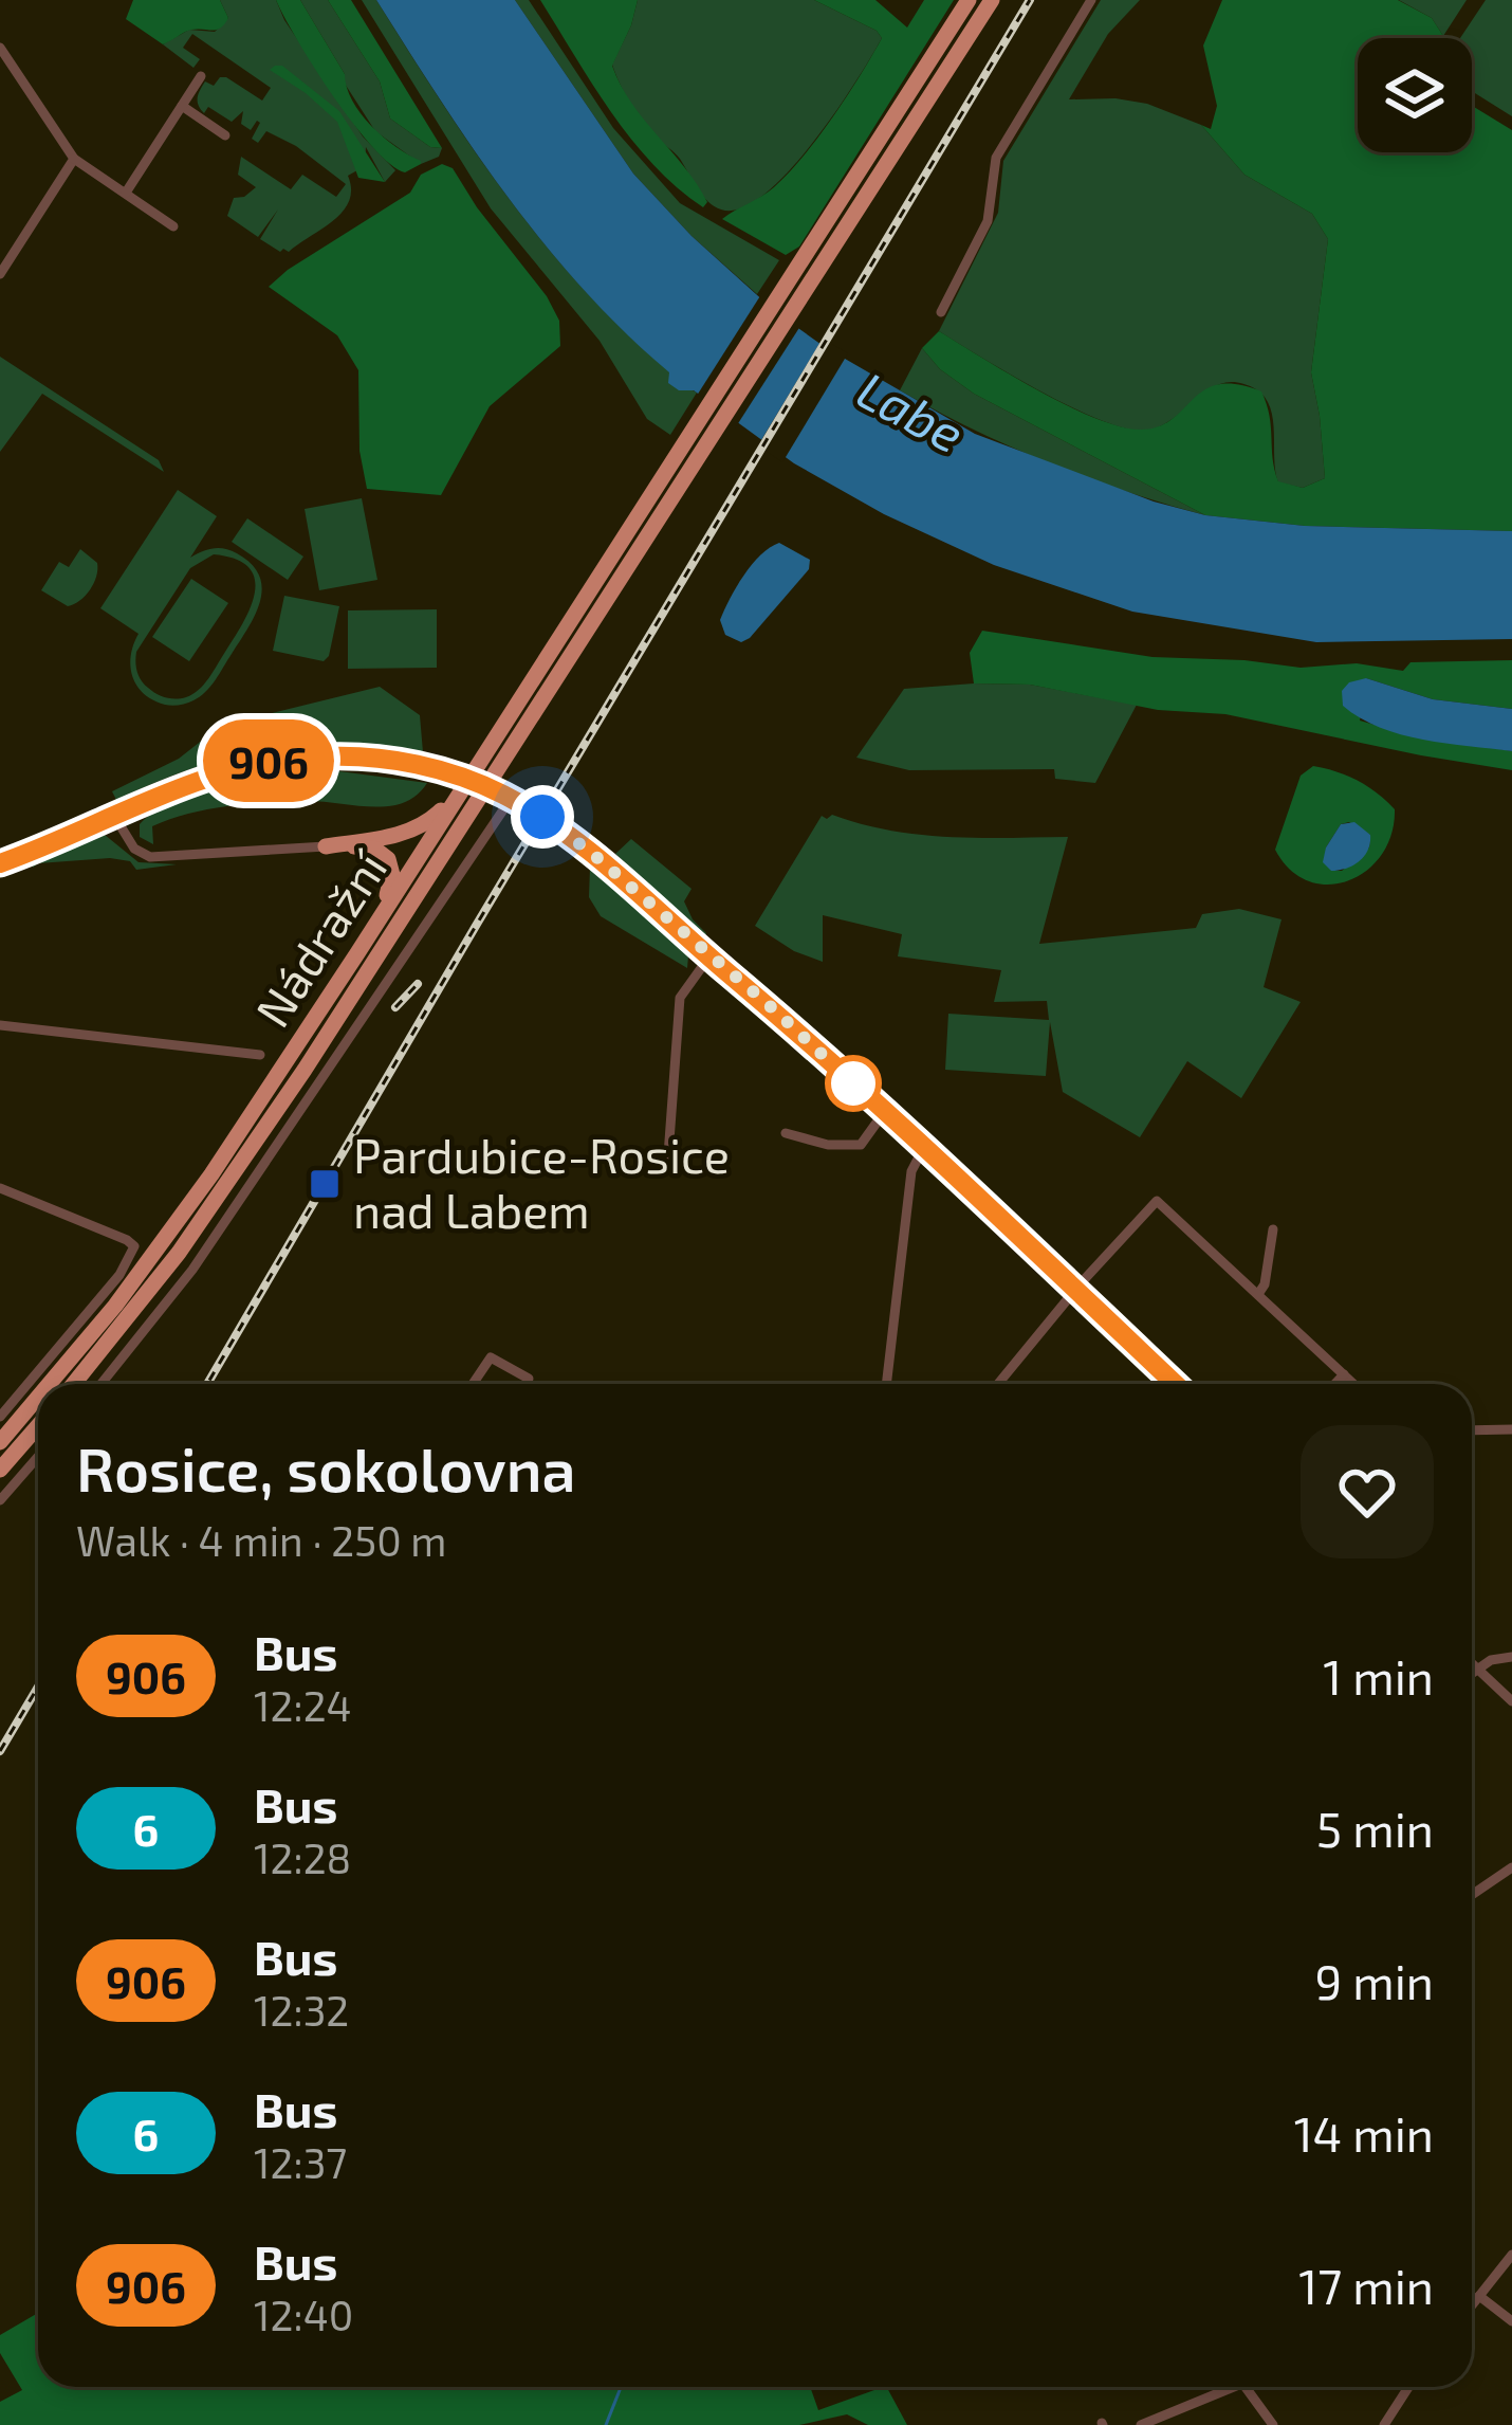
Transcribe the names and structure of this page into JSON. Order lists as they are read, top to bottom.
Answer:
{
  "streets": {
    "main road": ["Nádražní"]
  },
  "water": ["Labe"],
  "places": {
    "transit": ["Pardubice-Rosice nad Labem"]
  },
  "lines": ["bus line 906"],
  "page": {
    "on_map": "906",
    "heading": ["Rosice, sokolovna", "Walk · 4 min · 250 m"],
    "list": [
      {
        "mark": "906",
        "name": "Bus",
        "note": "12:24",
        "value": "1 min"
      },
      {
        "mark": "6",
        "name": "Bus",
        "note": "12:28",
        "value": "5 min"
      },
      {
        "mark": "906",
        "name": "Bus",
        "note": "12:32",
        "value": "9 min"
      },
      {
        "mark": "6",
        "name": "Bus",
        "note": "12:37",
        "value": "14 min"
      },
      {
        "mark": "906",
        "name": "Bus",
        "note": "12:40",
        "value": "17 min"
      }
    ]
  }
}
